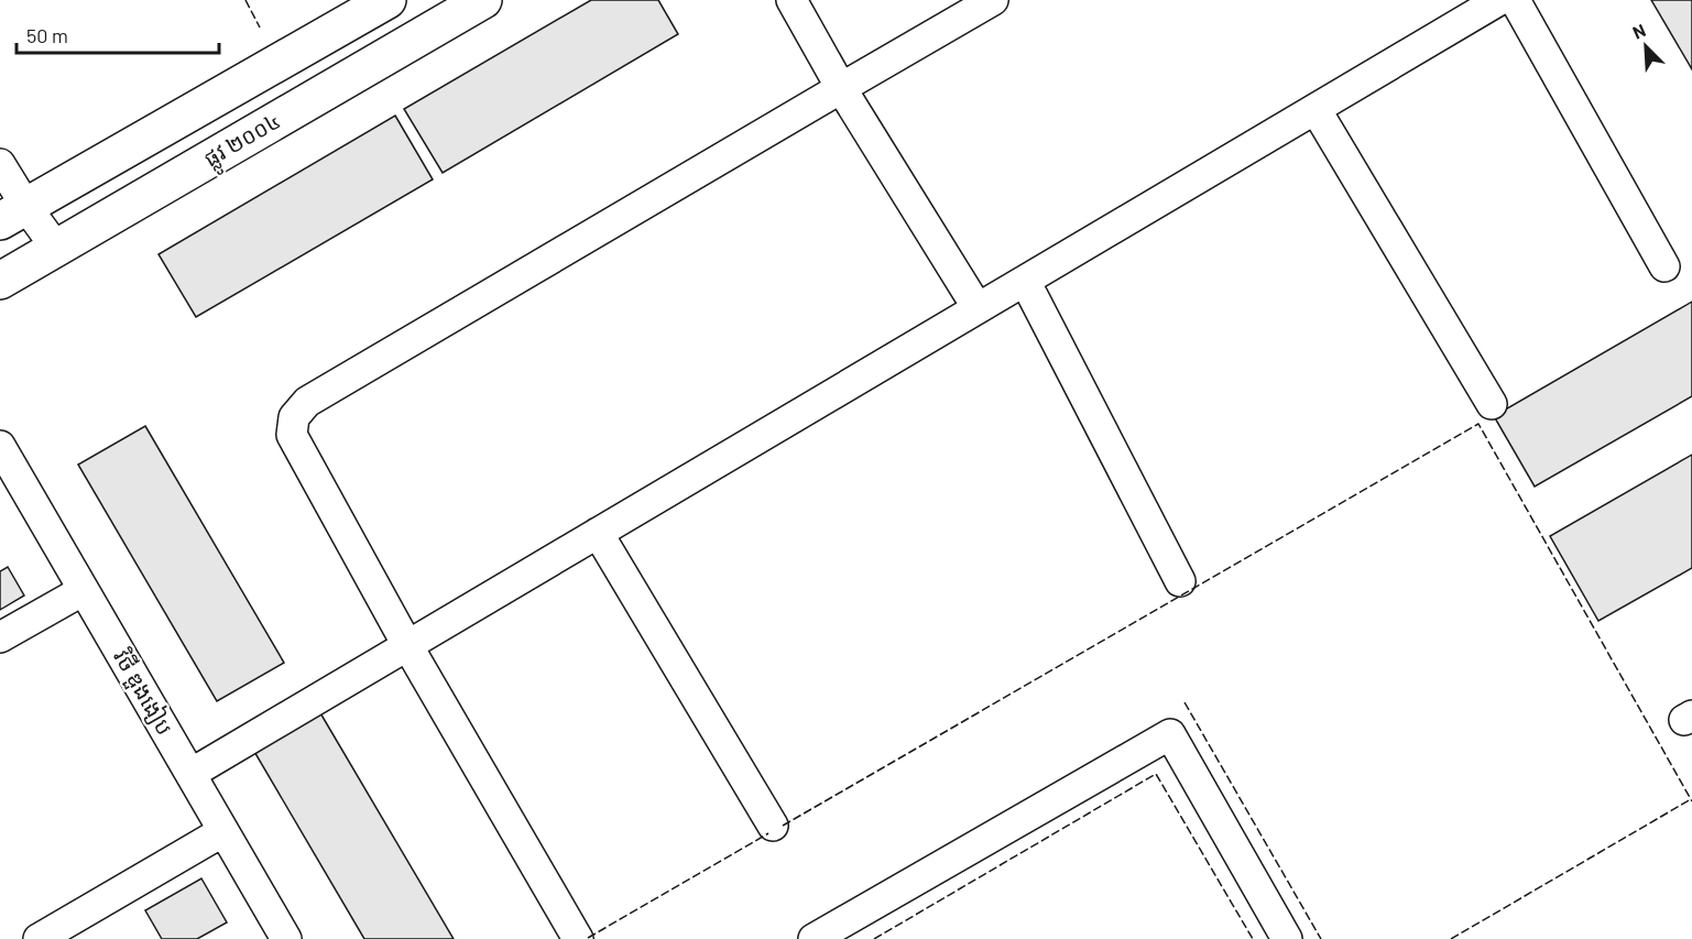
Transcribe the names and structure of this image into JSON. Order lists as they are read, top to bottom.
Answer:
{
  "streets": {
    "main road": ["ផ្លូវ ២០០៤"],
    "street": ["វិថី ឌួងងៀប"]
  },
  "scale_bar": "50 m",
  "north": "top left"
}
